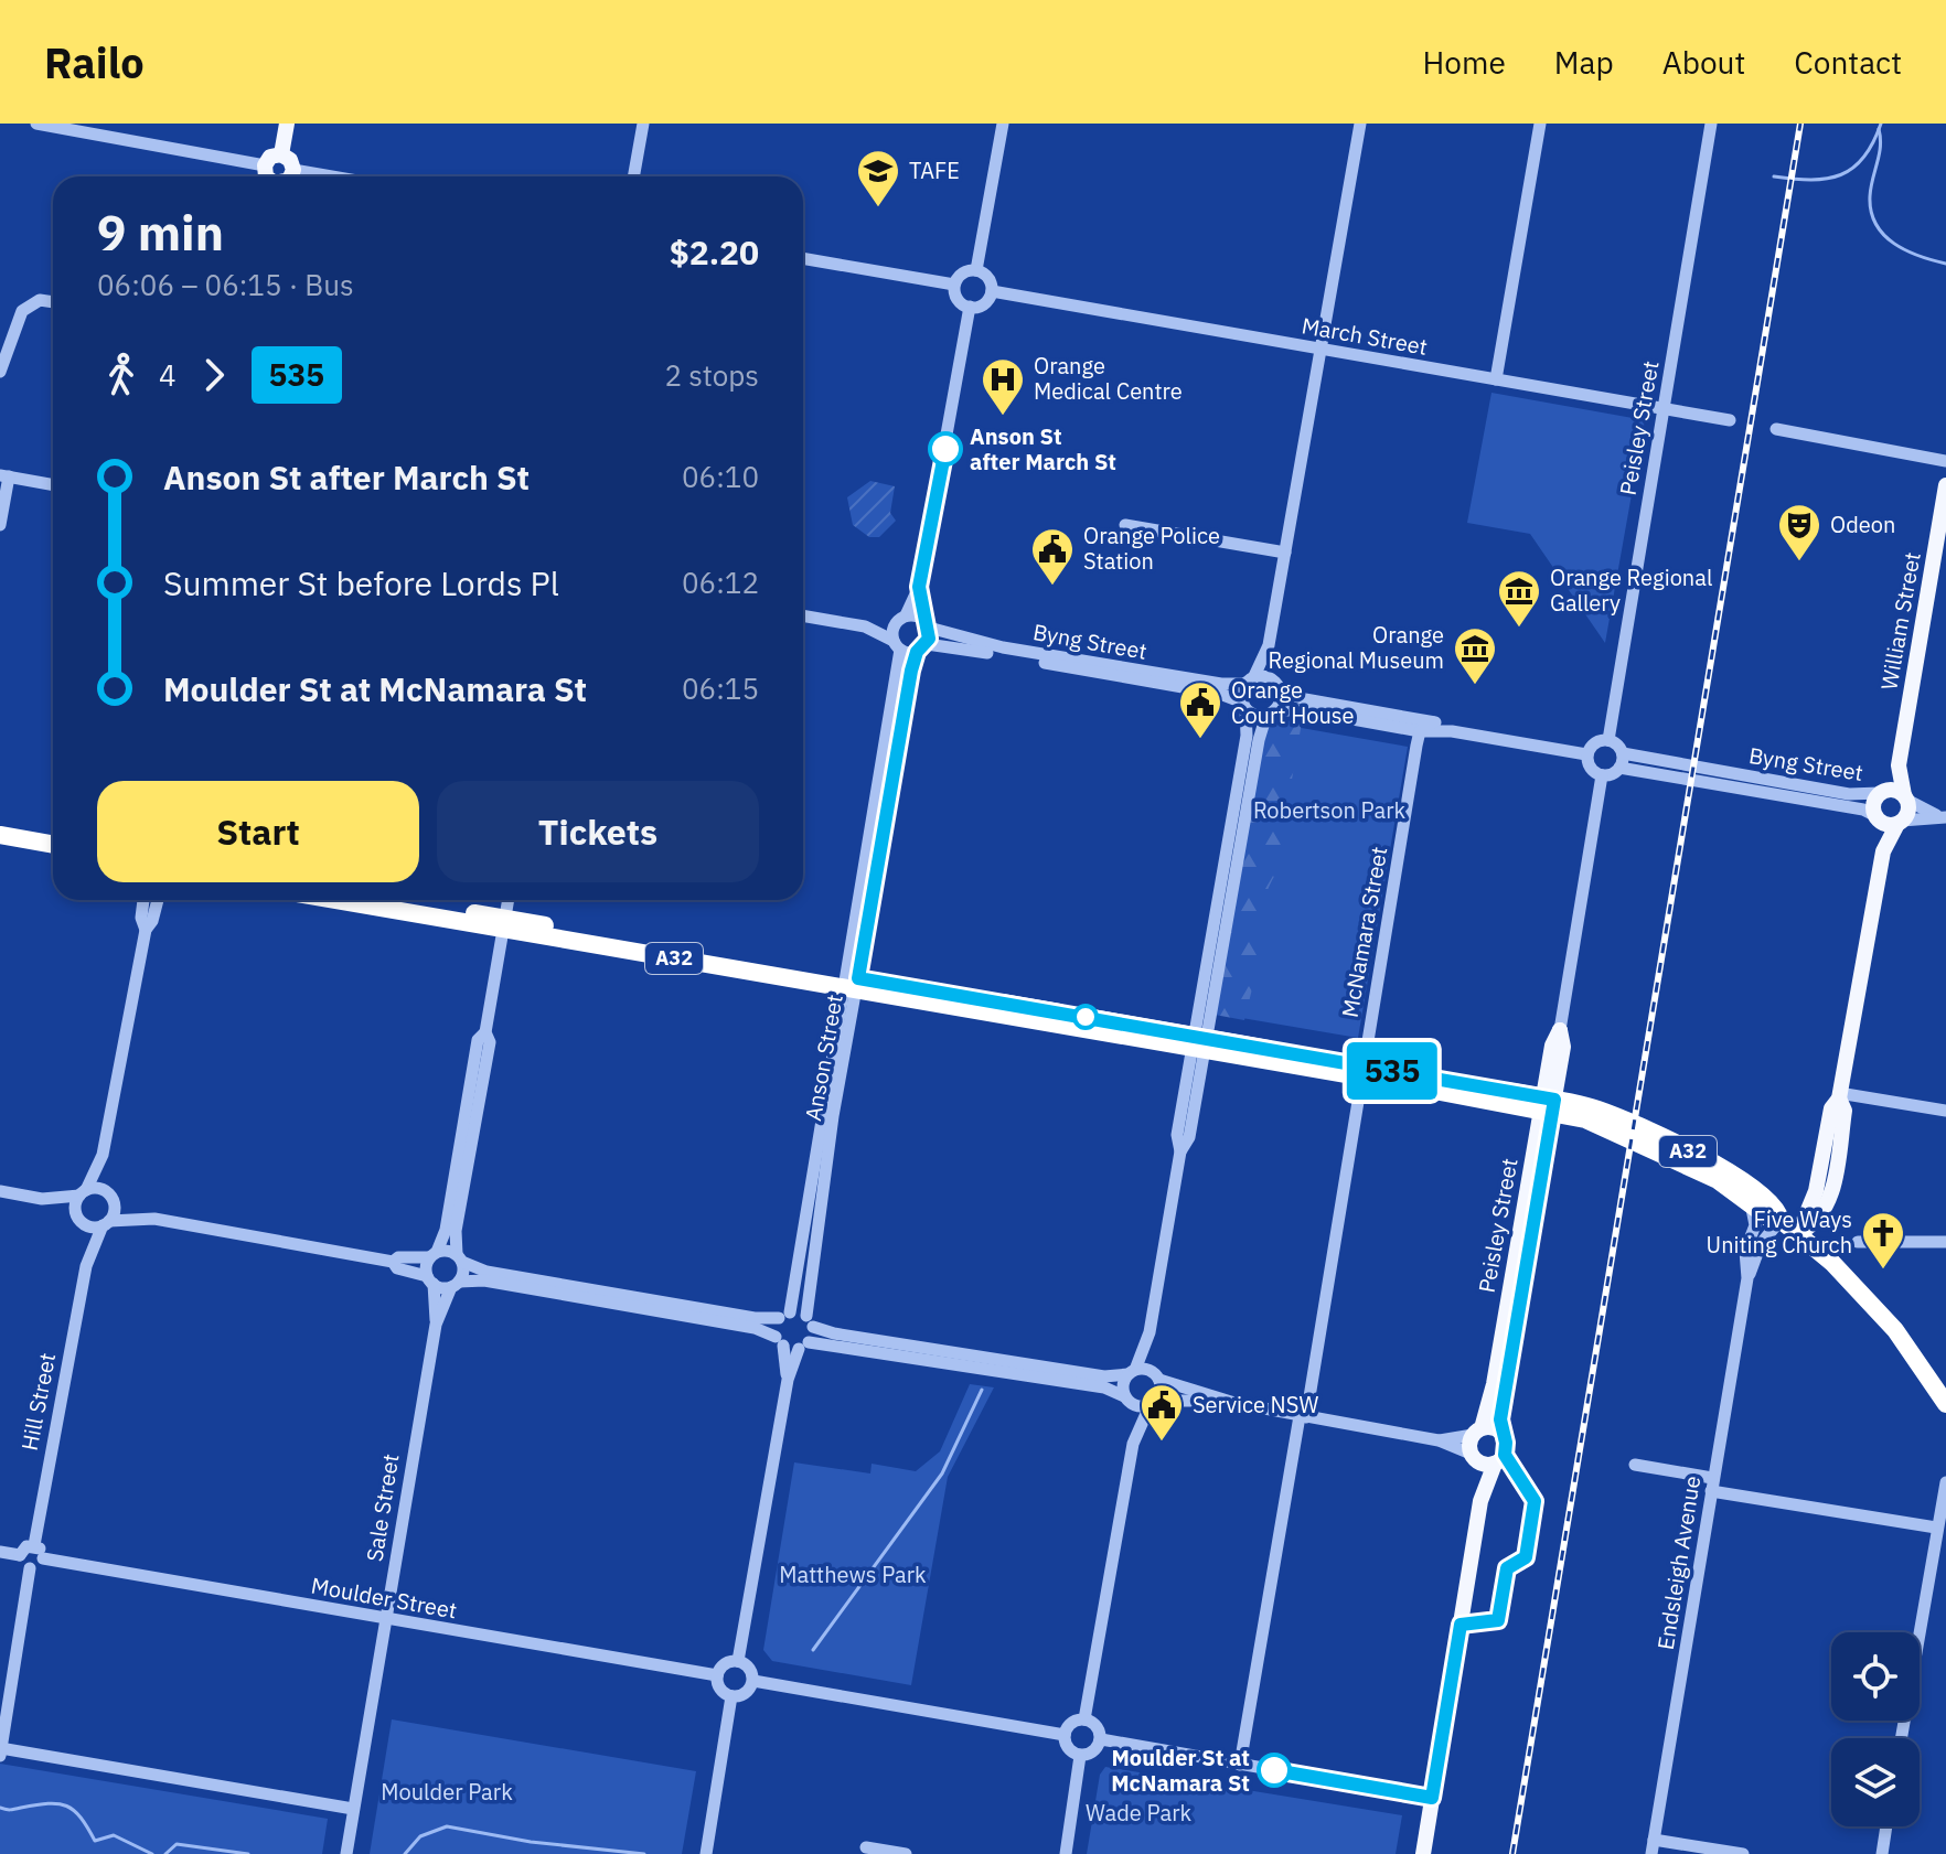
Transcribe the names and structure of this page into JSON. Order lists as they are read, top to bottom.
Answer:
{
  "streets": {
    "highway": ["A32"],
    "main road": ["Peisley Street", "William Street"],
    "street": [
      "March Street",
      "Byng Street",
      "McNamara Street",
      "Anson Street",
      "Hill Street",
      "Sale Street",
      "Endsleigh Avenue",
      "Moulder Street"
    ]
  },
  "crossings": [
    ["March Street", "Peisley Street"],
    ["Peisley Street", "Byng Street"],
    ["Peisley Street", "A32"],
    ["William Street", "Byng Street"],
    ["Byng Street", "Anson Street"],
    ["McNamara Street", "A32"],
    ["A32", "Anson Street"],
    ["A32", "Endsleigh Avenue"],
    ["Hill Street", "Moulder Street"],
    ["Sale Street", "Moulder Street"]
  ],
  "parks": [
    "Robertson Park",
    "Matthews Park",
    "Moulder Park",
    "Wade Park"
  ],
  "places": {
    "school or university": ["TAFE"],
    "hospital": ["Orange Medical Centre"],
    "other": ["Anson St after March St", "Moulder St at McNamara St"],
    "theatre": ["Odeon"],
    "public building": ["Orange Police Station", "Orange Court House", "Service NSW"],
    "museum": ["Orange Regional Gallery", "Orange Regional Museum"],
    "church": ["Five Ways Uniting Church"]
  },
  "lines": ["bus line 535"],
  "page": {
    "header": "Railo",
    "nav": [
      "Home",
      "Map",
      "About",
      "Contact"
    ],
    "on_map": "535",
    "heading": ["9 min", "06:06 – 06:15 · Bus", "$2.20"],
    "legs": ["4", "535", "2 stops"],
    "list": [
      {
        "name": "Anson St after March St",
        "value": "06:10"
      },
      {
        "name": "Summer St before Lords Pl",
        "value": "06:12"
      },
      {
        "name": "Moulder St at McNamara St",
        "value": "06:15"
      }
    ],
    "buttons": ["Start", "Tickets"]
  }
}
